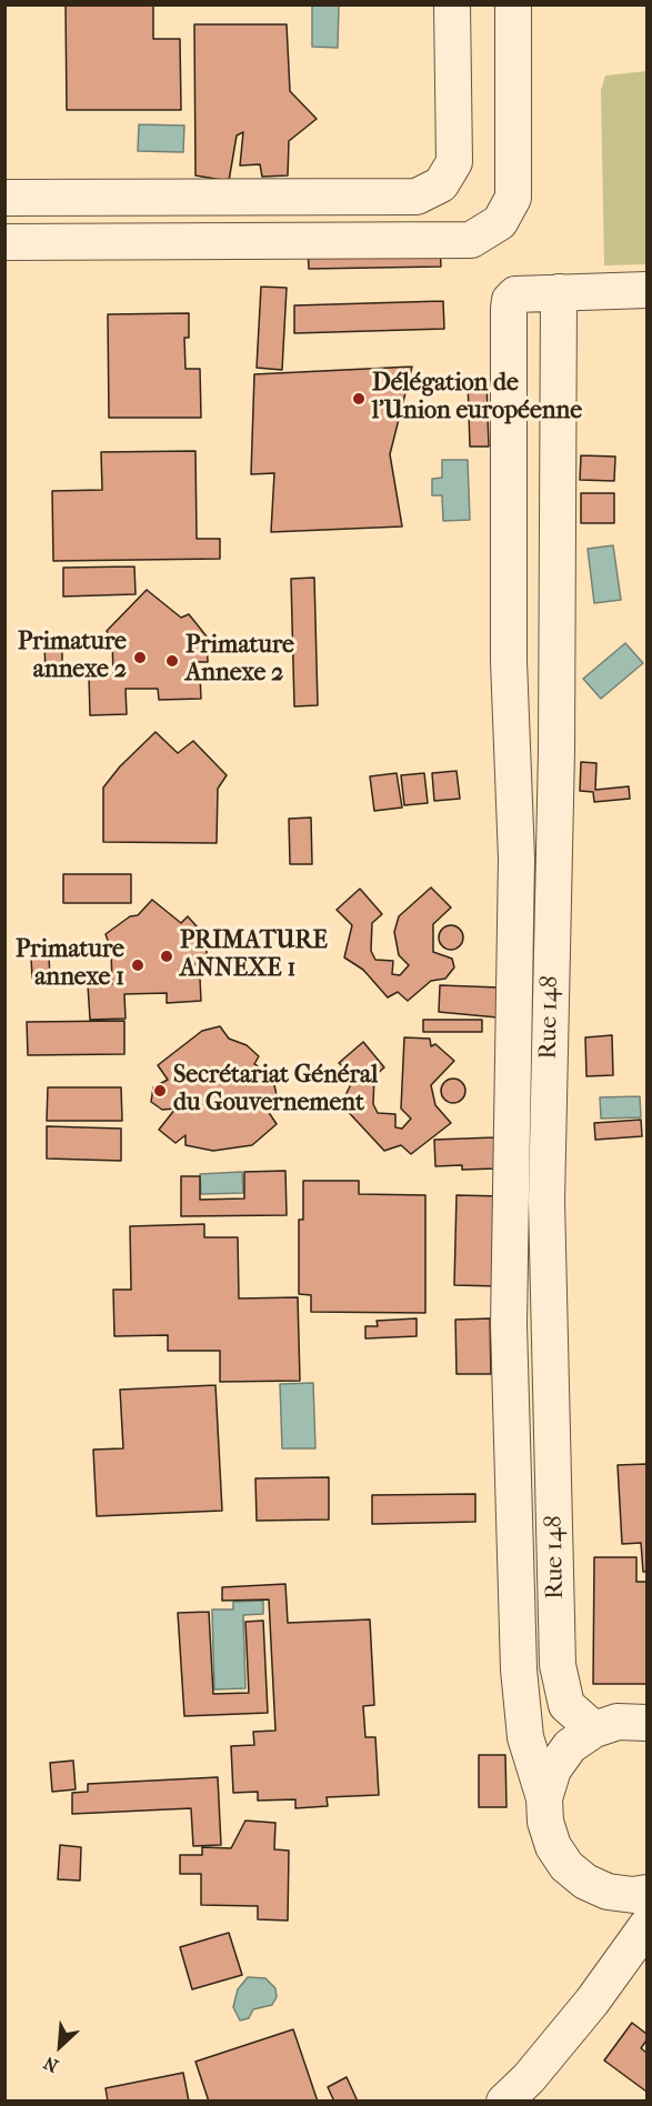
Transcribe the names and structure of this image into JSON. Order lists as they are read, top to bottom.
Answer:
{
  "streets": {
    "street": ["Rue 148"]
  },
  "places": [
    "Délégation de l'Union européenne",
    "Primature annexe 2",
    "Primature Annexe 2",
    "PRIMATURE ANNEXE 1",
    "Primature annexe 1",
    "Secrétariat Général du Gouvernement"
  ],
  "north": "bottom left"
}
